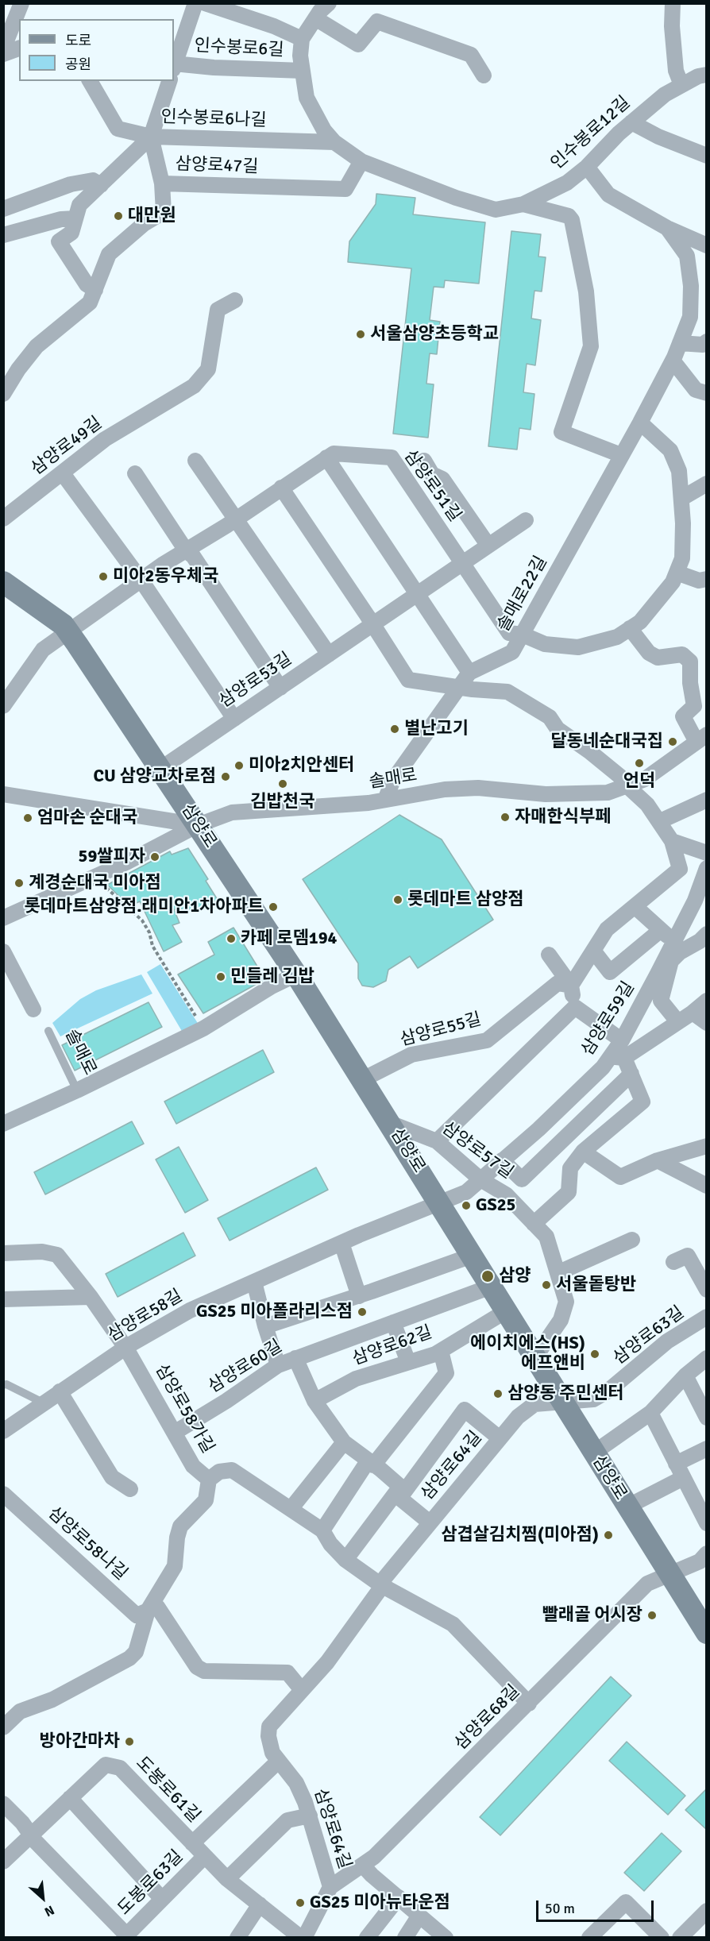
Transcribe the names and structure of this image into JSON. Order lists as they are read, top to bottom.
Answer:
{
  "streets": {
    "main road": ["삼양로"],
    "street": [
      "인수봉로6길",
      "인수봉로6나길",
      "인수봉로12길",
      "삼양로47길",
      "삼양로49길",
      "삼양로51길",
      "솔매로22길",
      "삼양로53길",
      "솔매로",
      "삼양로59길",
      "삼양로55길",
      "삼양로57길",
      "삼양로58길",
      "삼양로63길",
      "삼양로62길",
      "삼양로60길",
      "삼양로58가길",
      "삼양로64길",
      "삼양로58나길",
      "삼양로68길",
      "도봉로61길",
      "도봉로63길"
    ]
  },
  "crossings": [
    ["인수봉로6길", "인수봉로6나길"],
    ["인수봉로6길", "인수봉로12길"],
    ["인수봉로6길", "삼양로47길"],
    ["인수봉로12길", "삼양로47길"],
    ["인수봉로12길", "솔매로22길"],
    ["삼양로51길", "삼양로53길"],
    ["삼양로51길", "삼양로"],
    ["삼양로53길", "삼양로"],
    ["솔매로", "삼양로"],
    ["삼양로", "삼양로59길"],
    ["삼양로", "삼양로55길"],
    ["삼양로", "삼양로57길"],
    ["삼양로", "삼양로58길"],
    ["삼양로", "삼양로63길"],
    ["삼양로", "삼양로62길"],
    ["삼양로", "삼양로60길"],
    ["삼양로", "삼양로64길"],
    ["삼양로", "삼양로68길"],
    ["삼양로59길", "삼양로57길"],
    ["삼양로59길", "삼양로58길"],
    ["삼양로58길", "삼양로58가길"],
    ["삼양로63길", "삼양로64길"],
    ["삼양로60길", "삼양로58가길"],
    ["삼양로58가길", "삼양로58나길"],
    ["삼양로64길", "삼양로68길"],
    ["삼양로64길", "도봉로61길"],
    ["도봉로61길", "도봉로63길"]
  ],
  "places": [
    "대만원",
    "서울삼양초등학교",
    "미아2동우체국",
    "별난고기",
    "달동네순대국집",
    "언덕",
    "미아2치안센터",
    "CU 삼양교차로점",
    "김밥천국",
    "자매한식부페",
    "엄마손 순대국",
    "59쌀피자",
    "계경순대국 미아점",
    "롯데마트 삼양점",
    "롯데마트삼양점.래미안1차아파트",
    "카페 로뎀194",
    "민들레 김밥",
    "GS25",
    "삼양",
    "서울돝탕반",
    "GS25 미아폴라리스점",
    "에이치에스(HS) 에프앤비",
    "삼양동 주민센터",
    "삼겹살김치찜(미아점)",
    "빨래골 어시장",
    "방아간마차",
    "GS25 미아뉴타운점"
  ],
  "legend": ["도로", "공원"],
  "scale_bar": "50 m",
  "north": "bottom right"
}
